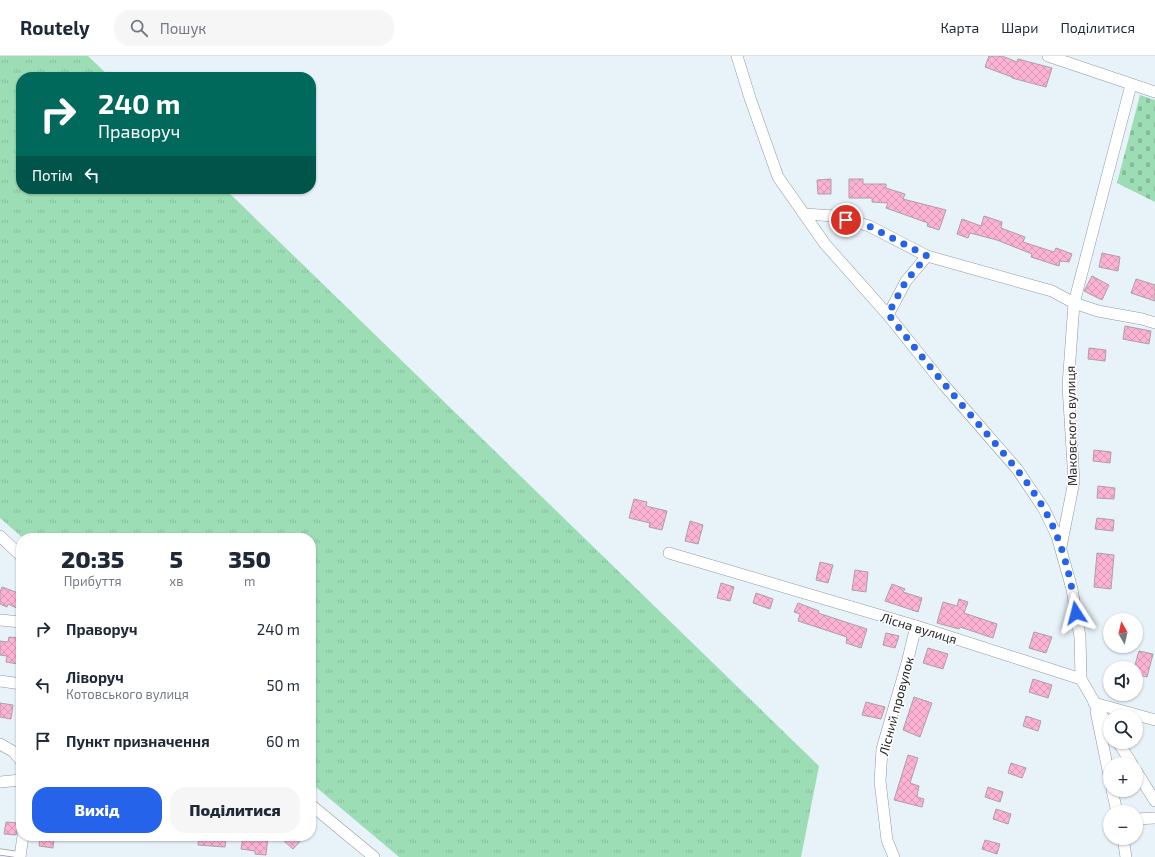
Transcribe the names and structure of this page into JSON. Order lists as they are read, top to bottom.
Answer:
{
  "streets": {
    "street": ["Маковского вулиця", "Лісна вулиця", "Лісний провулок"]
  },
  "crossings": [
    ["Лісна вулиця", "Лісний провулок"]
  ],
  "north": "top",
  "page": {
    "header": "Routely",
    "search": "Пошук",
    "nav": ["Карта", "Шари", "Поділитися"],
    "turn": ["240 m", "Праворуч"],
    "then": "Потім",
    "eta": [
      "20:35",
      "Прибуття",
      "5",
      "хв",
      "350",
      "m"
    ],
    "list": [
      {
        "name": "Праворуч",
        "value": "240 m"
      },
      {
        "name": "Ліворуч",
        "note": "Котовського вулиця",
        "value": "50 m"
      },
      {
        "name": "Пункт призначення",
        "value": "60 m"
      }
    ],
    "map_buttons": ["+", "−"],
    "buttons": ["Вихід", "Поділитися"]
  }
}
